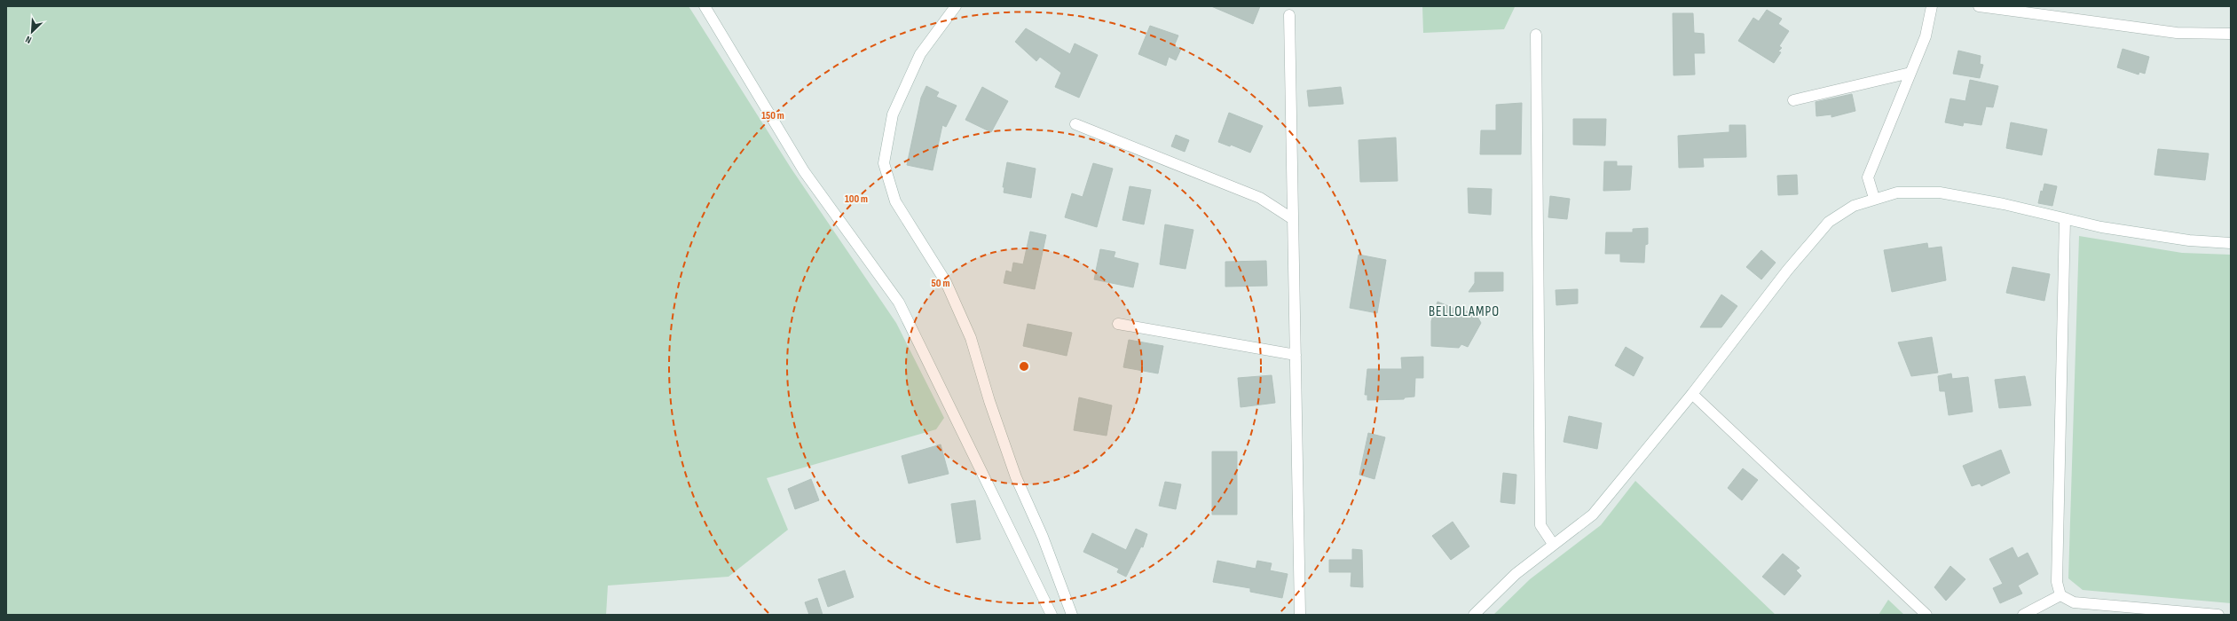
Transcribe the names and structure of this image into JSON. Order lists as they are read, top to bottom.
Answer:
{
  "districts": ["BELLOLAMPO"],
  "north": "bottom left",
  "rings": ["150 m", "100 m", "50 m"]
}
